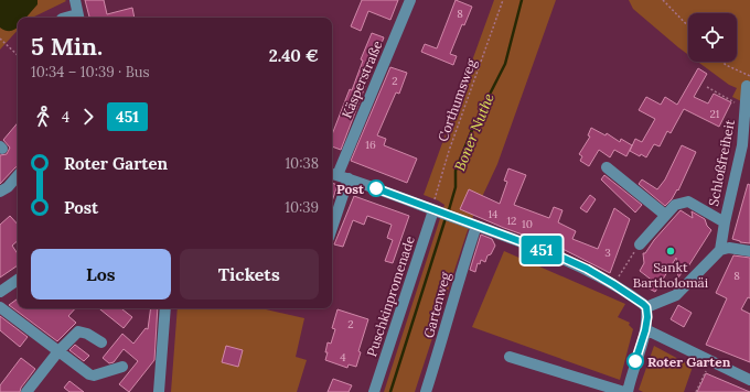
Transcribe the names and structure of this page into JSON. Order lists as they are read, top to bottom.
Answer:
{
  "streets": {
    "street": [
      "Käsperstraße",
      "Schloßfreiheit",
      "Puschkinpromenade",
      "Gartenweg"
    ],
    "path": ["Corthumsweg"]
  },
  "crossings": [
    ["Corthumsweg", "Puschkinpromenade"]
  ],
  "water": ["Boner Nuthe"],
  "places": ["Post", "Sankt Bartholomäi", "Roter Garten"],
  "lines": ["bus line 451"],
  "house_numbers": [
    "8",
    "2",
    "21",
    "16",
    "14",
    "12",
    "10",
    "3",
    "8",
    "2",
    "4"
  ],
  "page": {
    "on_map": "451",
    "heading": ["5 Min.", "10:34 – 10:39 · Bus", "2.40 €"],
    "legs": ["4", "451"],
    "list": [
      {
        "name": "Roter Garten",
        "value": "10:38"
      },
      {
        "name": "Post",
        "value": "10:39"
      }
    ],
    "buttons": ["Los", "Tickets"]
  }
}
